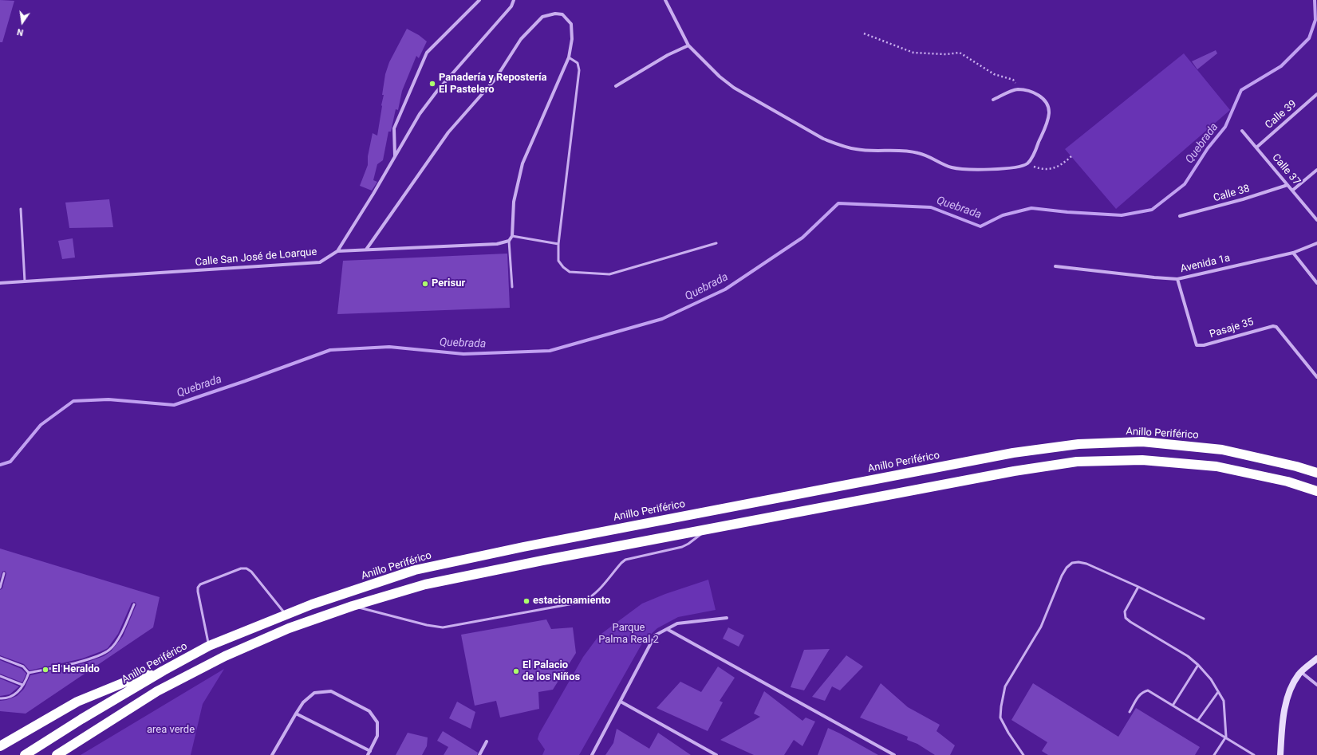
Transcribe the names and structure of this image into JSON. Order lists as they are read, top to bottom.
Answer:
{
  "streets": {
    "highway": ["Anillo Periférico"],
    "street": [
      "Calle 39",
      "Calle 37",
      "Calle 38",
      "Calle San José de Loarque",
      "Avenida 1a",
      "Pasaje 35"
    ]
  },
  "crossings": [
    ["Calle 39", "Calle 37"],
    ["Calle 37", "Calle 38"],
    ["Avenida 1a", "Pasaje 35"]
  ],
  "water": ["Quebrada"],
  "parks": ["Parque Palma Real 2", "area verde"],
  "places": [
    "Panadería y Repostería El Pastelero",
    "Perisur",
    "estacionamiento",
    "El Heraldo",
    "El Palacio de los Niños"
  ],
  "north": "bottom"
}
